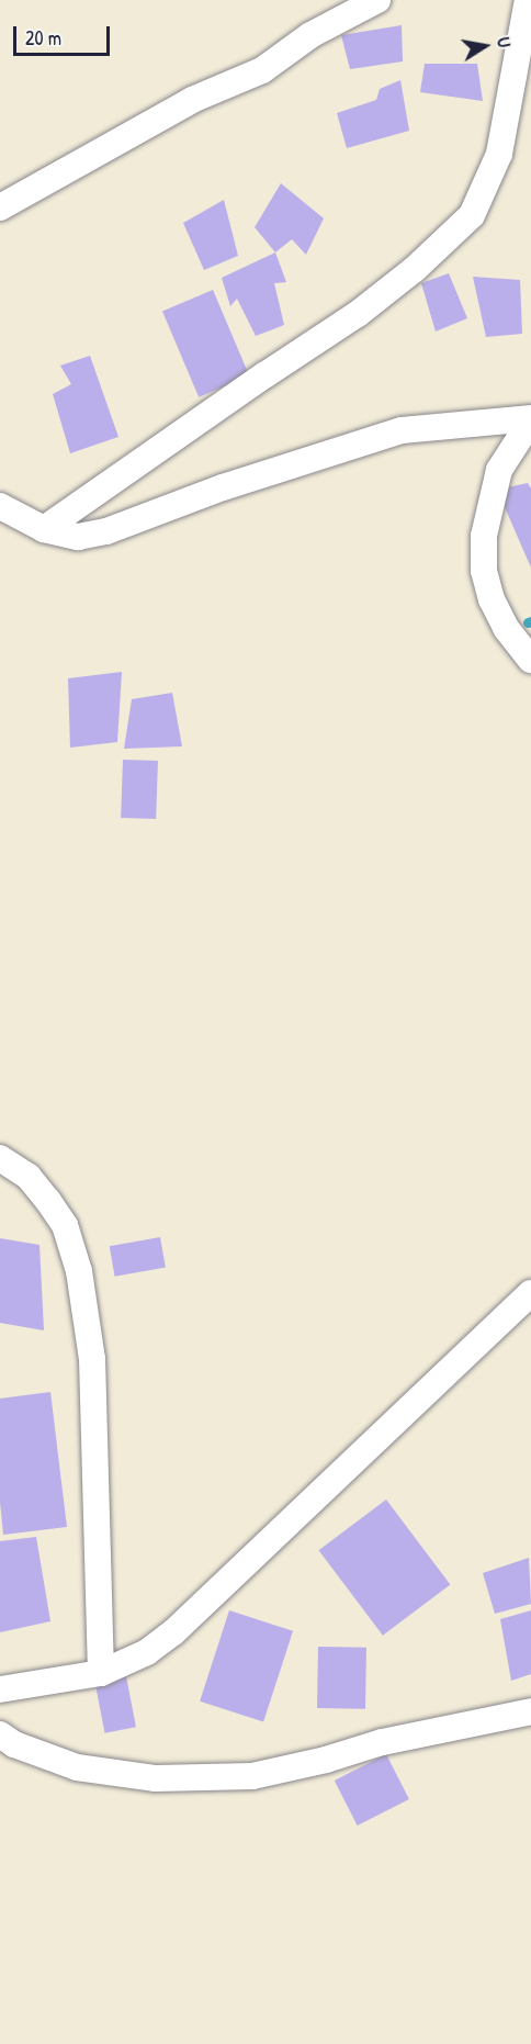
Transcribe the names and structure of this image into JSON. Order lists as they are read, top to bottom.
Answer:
{
  "scale_bar": "20 m",
  "north": "right"
}
